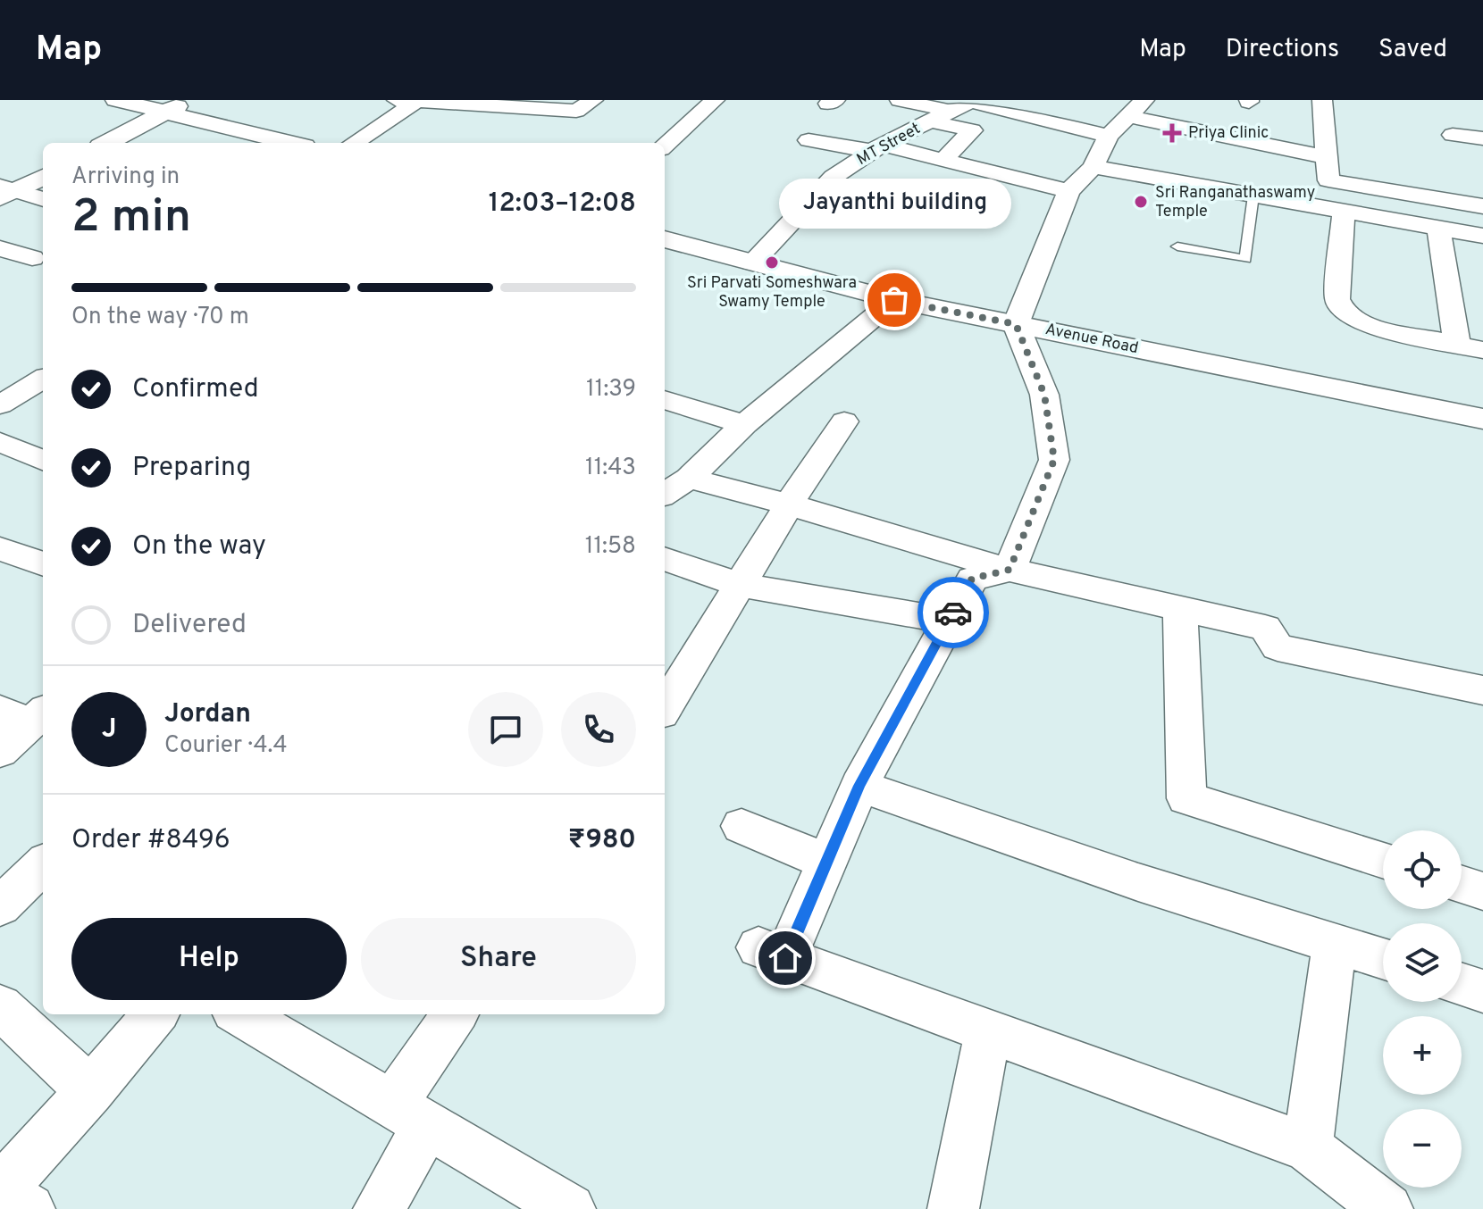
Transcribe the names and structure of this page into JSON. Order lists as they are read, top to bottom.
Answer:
{
  "streets": {
    "street": ["MT Street", "Avenue Road"]
  },
  "crossings": [
    ["MT Street", "Avenue Road"]
  ],
  "places": {
    "health": ["Priya Clinic"],
    "other": ["Sri Ranganathaswamy Temple", "Sri Parvati Someshwara Swamy Temple", "Jayanthi building"]
  },
  "page": {
    "header": "Map",
    "nav": ["Map", "Directions", "Saved"],
    "heading": ["2 min", "Arriving in", "12:03–12:08"],
    "panel": [
      "Jordan",
      "Courier · 4.4",
      "Order #8496",
      "₹980"
    ],
    "bubble": "Jayanthi building",
    "bar": "On the way · 70 m",
    "list": [
      ["Confirmed", "11:39"],
      ["Preparing", "11:43"],
      ["On the way", "11:58"],
      "Delivered"
    ],
    "round": "J",
    "map_buttons": ["+", "−"],
    "buttons": ["Help", "Share"]
  }
}
